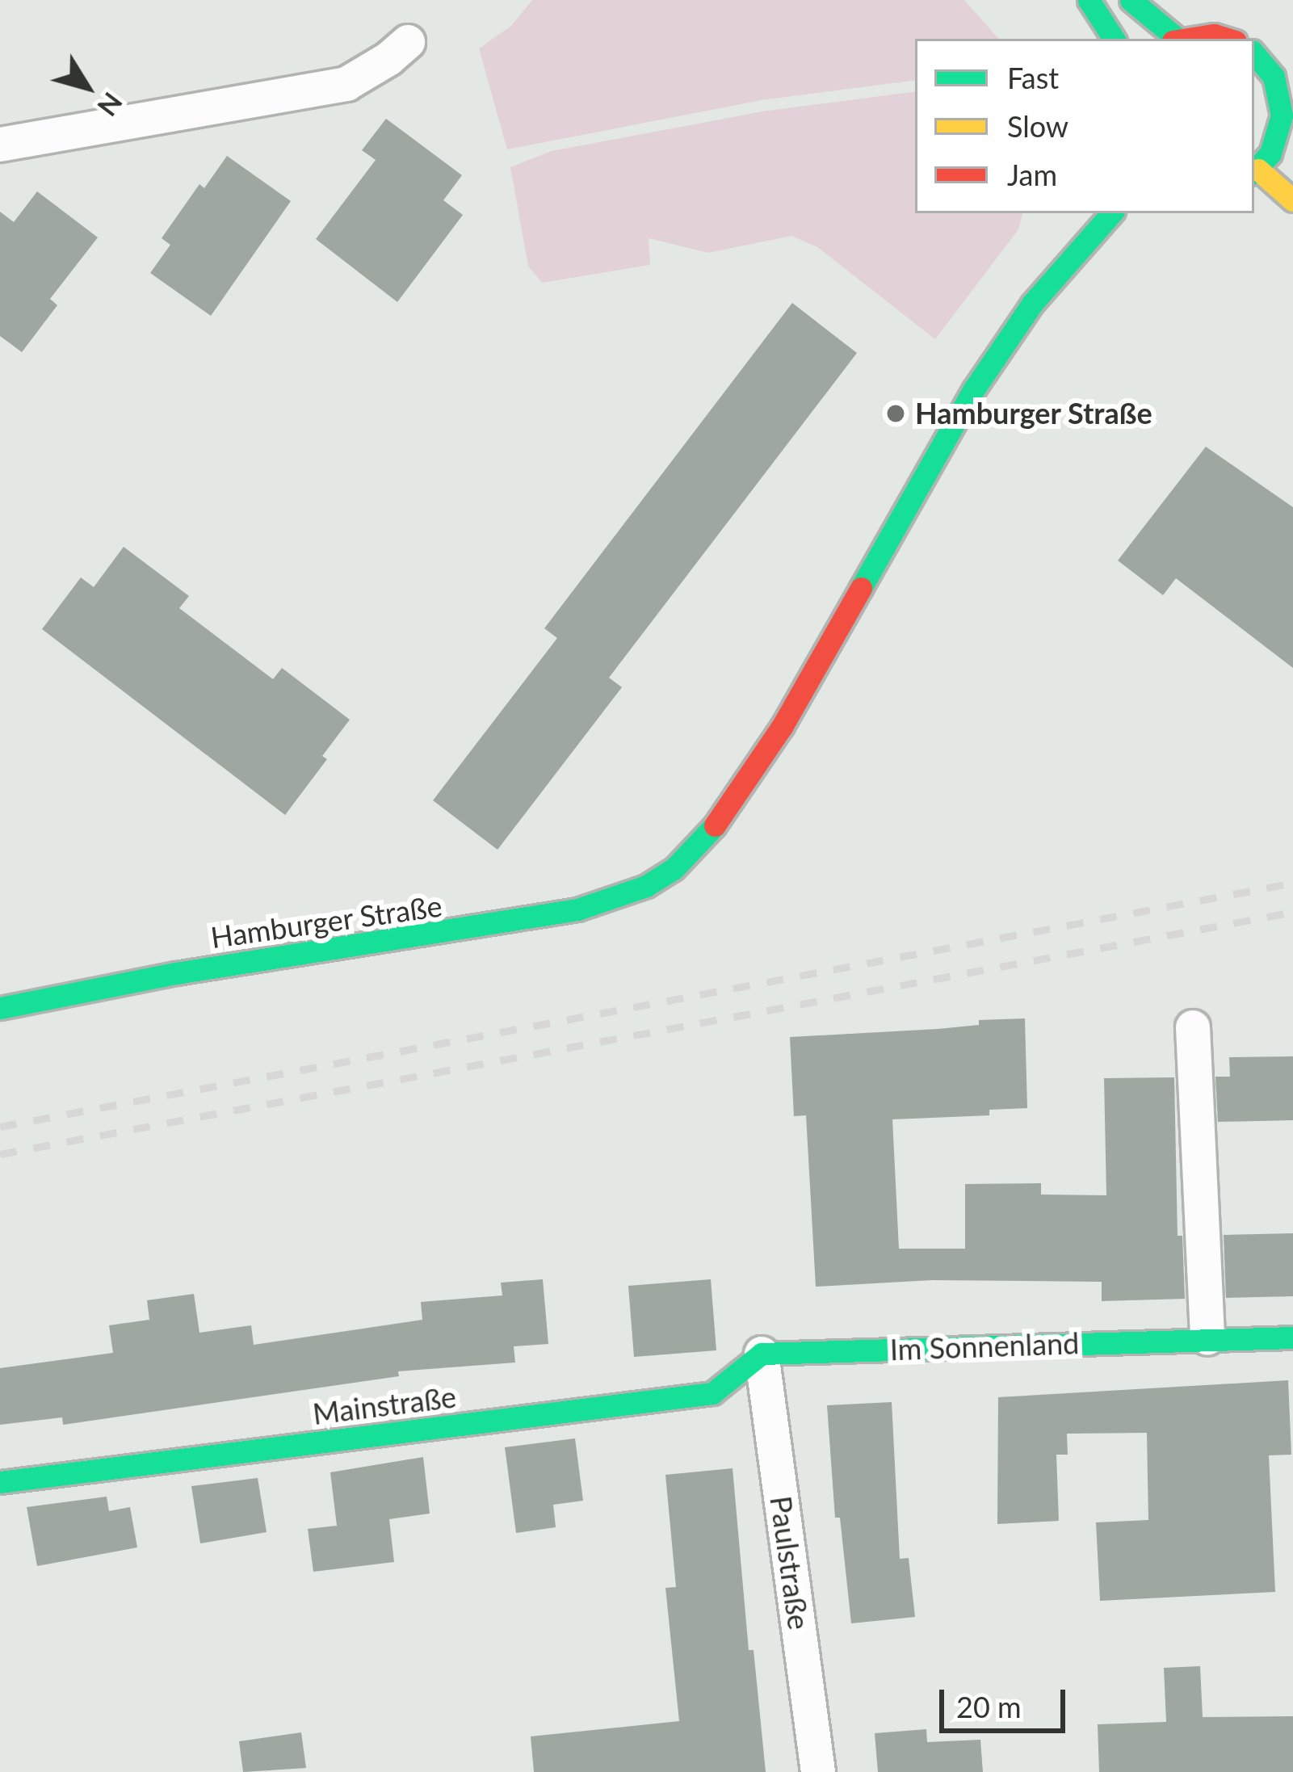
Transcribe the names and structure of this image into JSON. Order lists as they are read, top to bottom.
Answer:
{
  "streets": {
    "street": [
      "Hamburger Straße",
      "Im Sonnenland",
      "Mainstraße",
      "Paulstraße"
    ]
  },
  "crossings": [
    ["Im Sonnenland", "Mainstraße"],
    ["Im Sonnenland", "Paulstraße"],
    ["Mainstraße", "Paulstraße"]
  ],
  "places": ["Hamburger Straße"],
  "legend": ["Fast", "Slow", "Jam"],
  "scale_bar": "20 m",
  "north": "bottom right"
}
